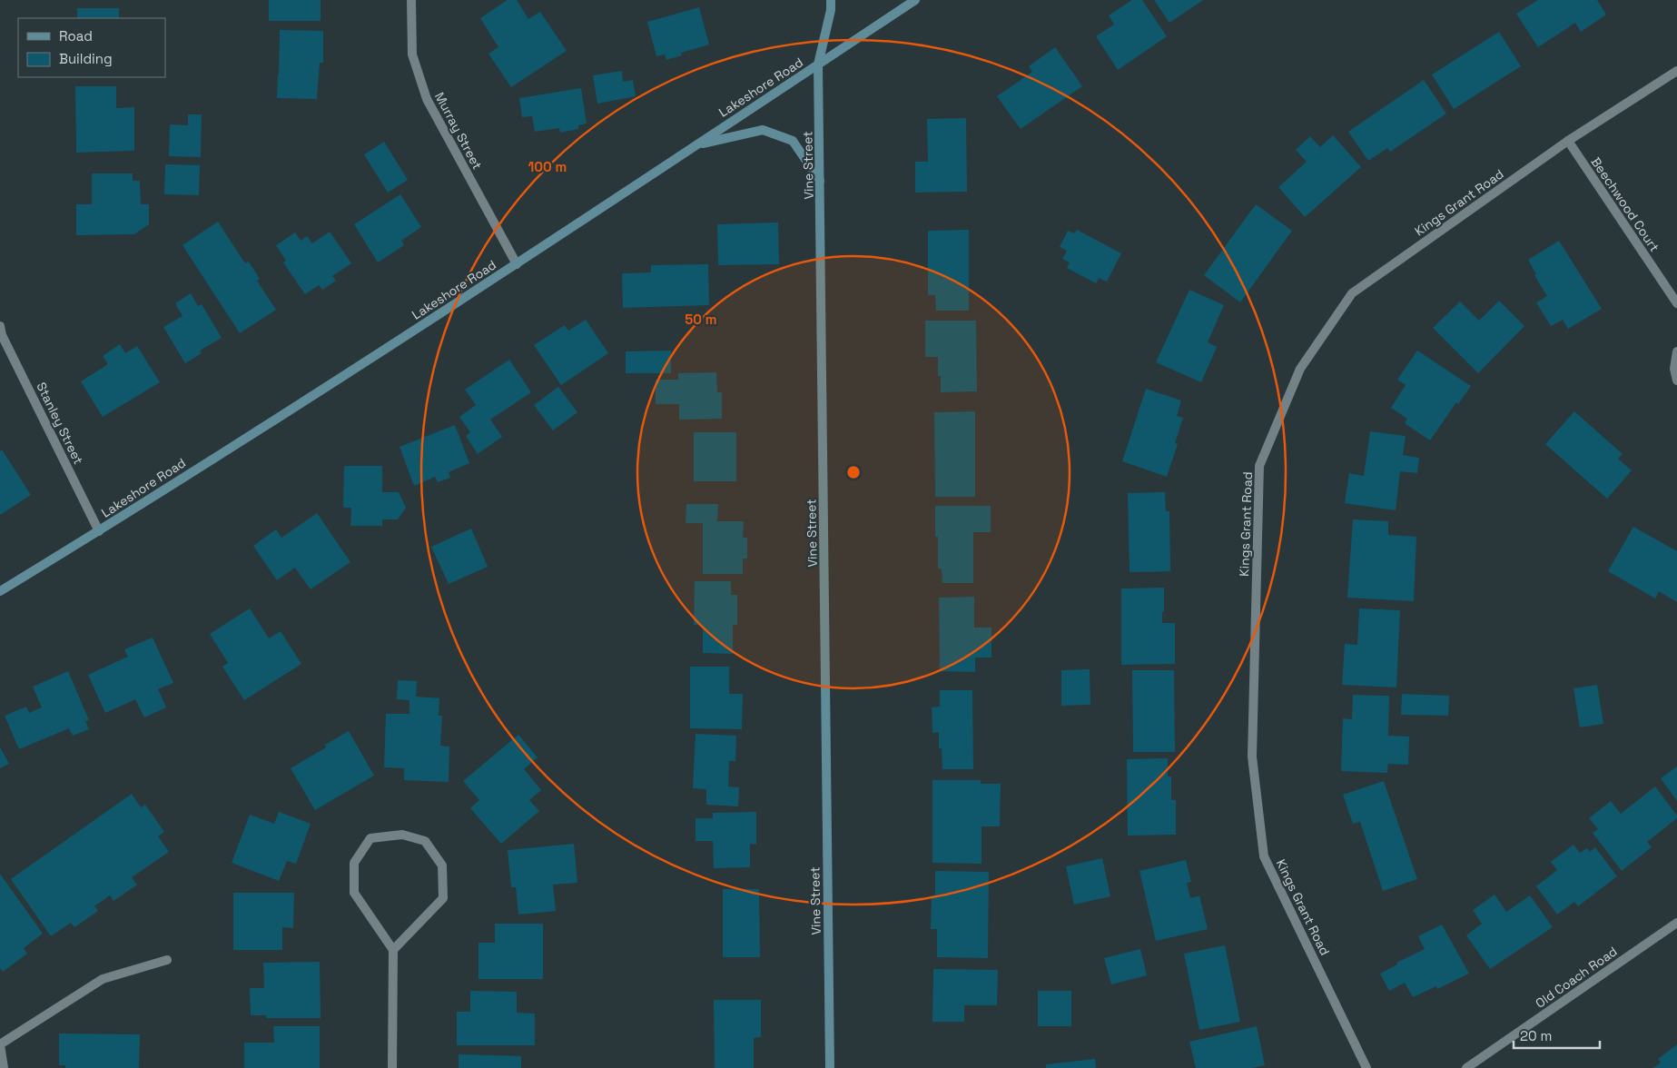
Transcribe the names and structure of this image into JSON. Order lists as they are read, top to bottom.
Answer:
{
  "streets": {
    "main road": ["Lakeshore Road", "Vine Street"],
    "street": [
      "Murray Street",
      "Kings Grant Road",
      "Beechwood Court",
      "Stanley Street",
      "Old Coach Road"
    ]
  },
  "crossings": [
    ["Lakeshore Road", "Murray Street"],
    ["Lakeshore Road", "Vine Street"],
    ["Lakeshore Road", "Stanley Street"],
    ["Kings Grant Road", "Beechwood Court"]
  ],
  "legend": ["Road", "Building"],
  "scale_bar": "20 m",
  "rings": ["100 m", "50 m"]
}
